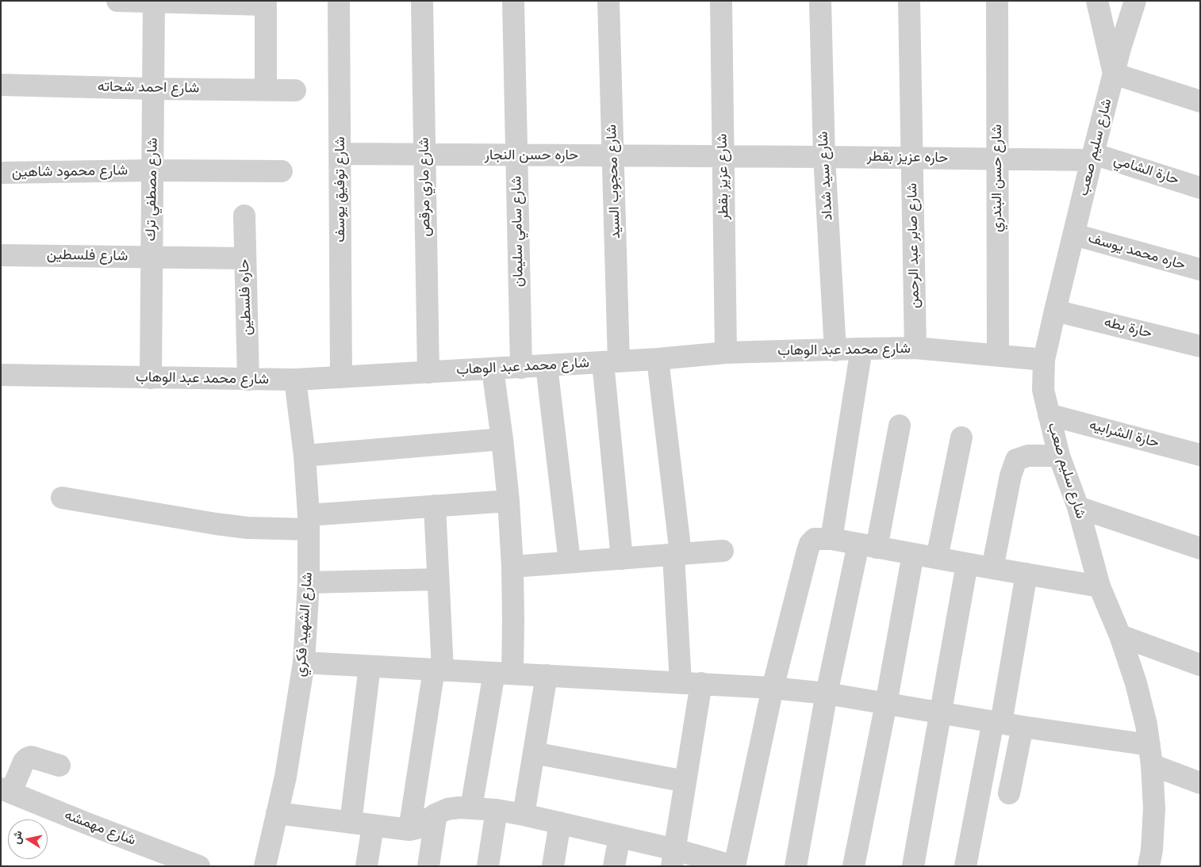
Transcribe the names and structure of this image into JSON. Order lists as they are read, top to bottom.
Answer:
{
  "streets": {
    "street": [
      "شارع احمد شحاته",
      "شارع سليم صعب",
      "حاره حسن النجار",
      "حاره عزيز بقطر",
      "حارة الشامي",
      "شارع محمود شاهين",
      "شارع سيد شداد",
      "شارع عزيز بقطر",
      "شارع حسن البندري",
      "شارع محجوب السيد",
      "شارع ماري مرقص",
      "شارع مصطفي ترك",
      "شارع توفيق يوسف",
      "شارع سامي سليمان",
      "شارع صابر عبد الرحمن",
      "حاره محمد يوسف",
      "شارع فلسطين",
      "حاره فلسطين",
      "حارة بطه",
      "شارع محمد عبد الوهاب",
      "حارة الشرابيه",
      "شارع الشهيد فكري",
      "شارع مهمشه"
    ]
  },
  "crossings": [
    ["شارع احمد شحاته", "شارع مصطفي ترك"],
    ["شارع سليم صعب", "حاره عزيز بقطر"],
    ["شارع سليم صعب", "حارة الشامي"],
    ["شارع سليم صعب", "حاره محمد يوسف"],
    ["شارع سليم صعب", "حارة بطه"],
    ["شارع سليم صعب", "شارع محمد عبد الوهاب"],
    ["شارع سليم صعب", "حارة الشرابيه"],
    ["حاره حسن النجار", "حاره عزيز بقطر"],
    ["حاره حسن النجار", "شارع عزيز بقطر"],
    ["حاره حسن النجار", "شارع محجوب السيد"],
    ["حاره حسن النجار", "شارع ماري مرقص"],
    ["حاره حسن النجار", "شارع توفيق يوسف"],
    ["حاره حسن النجار", "شارع سامي سليمان"],
    ["حاره عزيز بقطر", "حارة الشامي"],
    ["حاره عزيز بقطر", "شارع سيد شداد"],
    ["حاره عزيز بقطر", "شارع عزيز بقطر"],
    ["حاره عزيز بقطر", "شارع حسن البندري"],
    ["حاره عزيز بقطر", "شارع صابر عبد الرحمن"],
    ["شارع محمود شاهين", "شارع مصطفي ترك"],
    ["شارع سيد شداد", "شارع محمد عبد الوهاب"],
    ["شارع عزيز بقطر", "شارع محمد عبد الوهاب"],
    ["شارع حسن البندري", "شارع محمد عبد الوهاب"],
    ["شارع محجوب السيد", "شارع محمد عبد الوهاب"],
    ["شارع ماري مرقص", "شارع محمد عبد الوهاب"],
    ["شارع مصطفي ترك", "شارع فلسطين"],
    ["شارع مصطفي ترك", "شارع محمد عبد الوهاب"],
    ["شارع توفيق يوسف", "شارع محمد عبد الوهاب"],
    ["شارع سامي سليمان", "شارع محمد عبد الوهاب"],
    ["شارع صابر عبد الرحمن", "شارع محمد عبد الوهاب"],
    ["شارع فلسطين", "حاره فلسطين"],
    ["حاره فلسطين", "شارع محمد عبد الوهاب"],
    ["شارع محمد عبد الوهاب", "شارع الشهيد فكري"]
  ],
  "north": "left"
}
